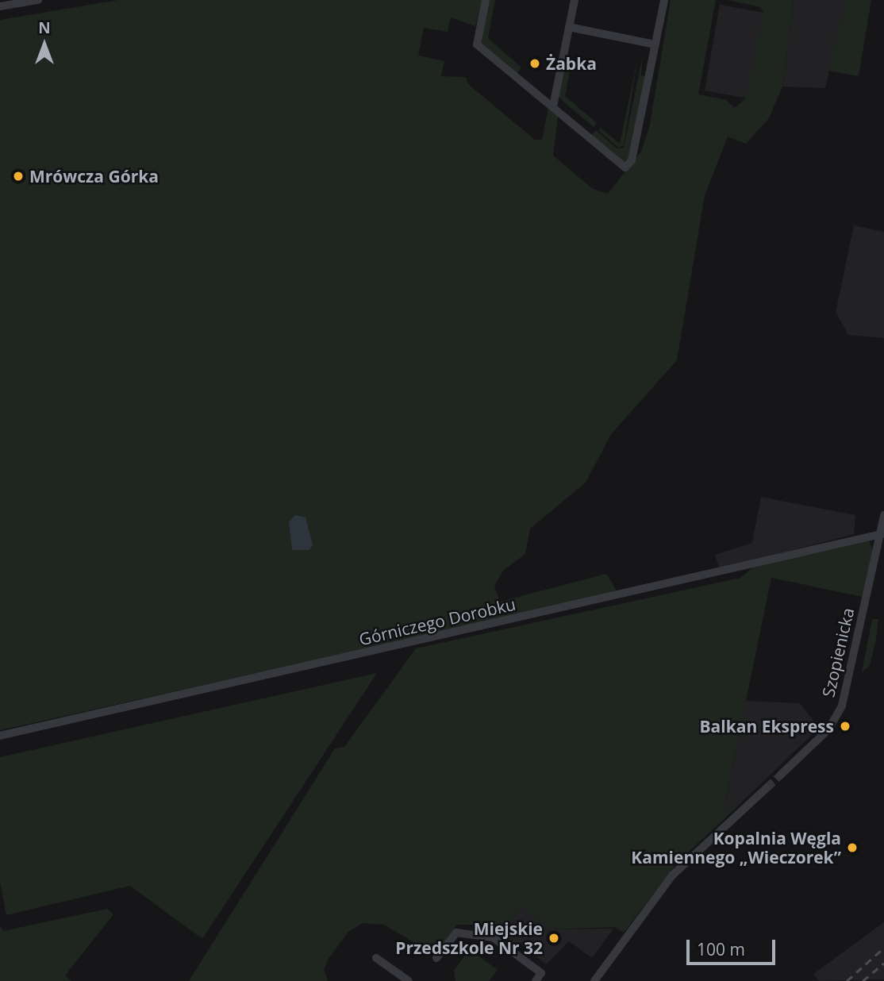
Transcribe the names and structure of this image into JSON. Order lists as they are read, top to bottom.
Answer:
{
  "streets": {
    "street": ["Górniczego Dorobku", "Szopienicka"]
  },
  "crossings": [
    ["Górniczego Dorobku", "Szopienicka"]
  ],
  "places": [
    "Żabka",
    "Mrówcza Górka",
    "Balkan Ekspress",
    "Kopalnia Węgla Kamiennego „Wieczorek”",
    "Miejskie Przedszkole Nr 32"
  ],
  "scale_bar": "100 m",
  "north": "top"
}
